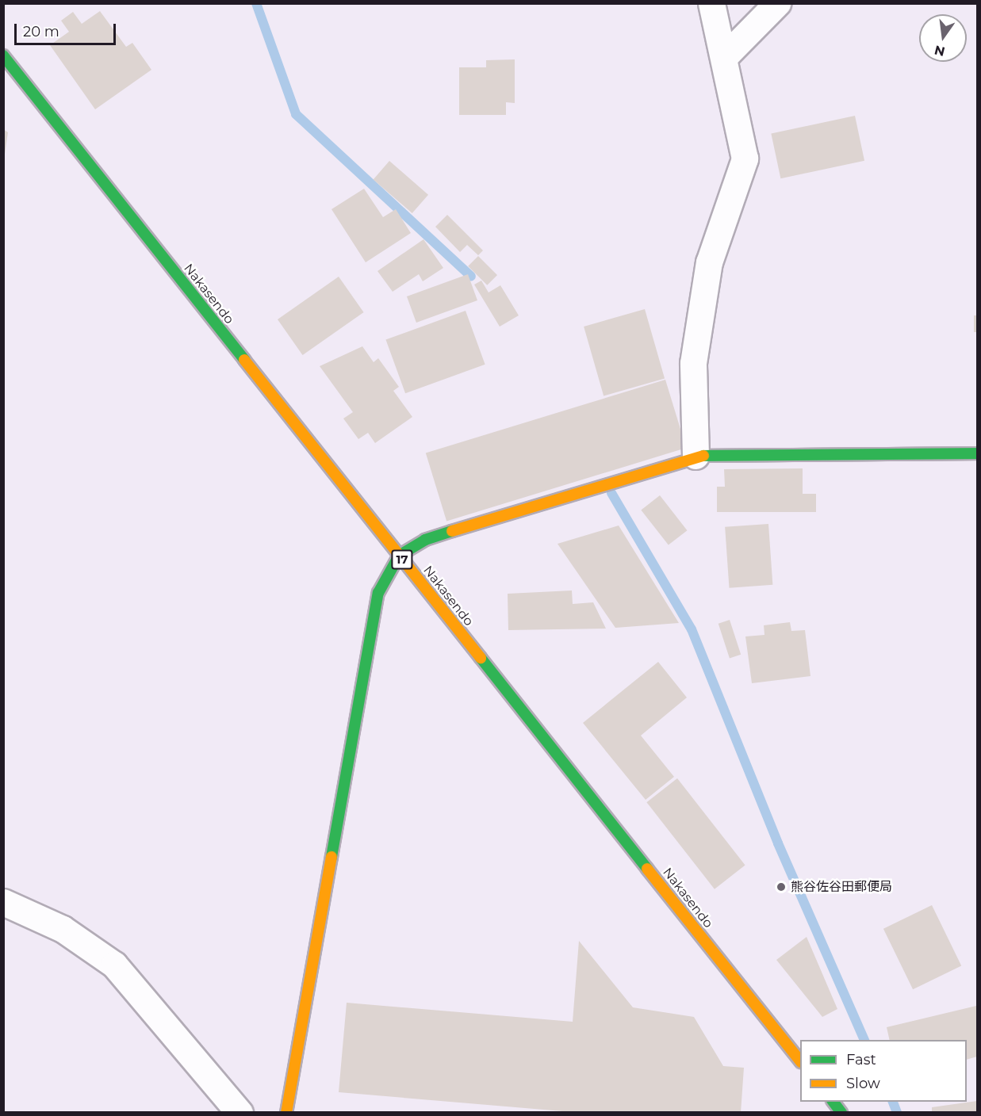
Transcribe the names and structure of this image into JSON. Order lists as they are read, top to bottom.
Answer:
{
  "streets": {
    "main road": ["Nakasendo", "17"]
  },
  "places": ["熊谷佐谷田郵便局"],
  "legend": ["Fast", "Slow"],
  "scale_bar": "20 m",
  "north": "bottom"
}
